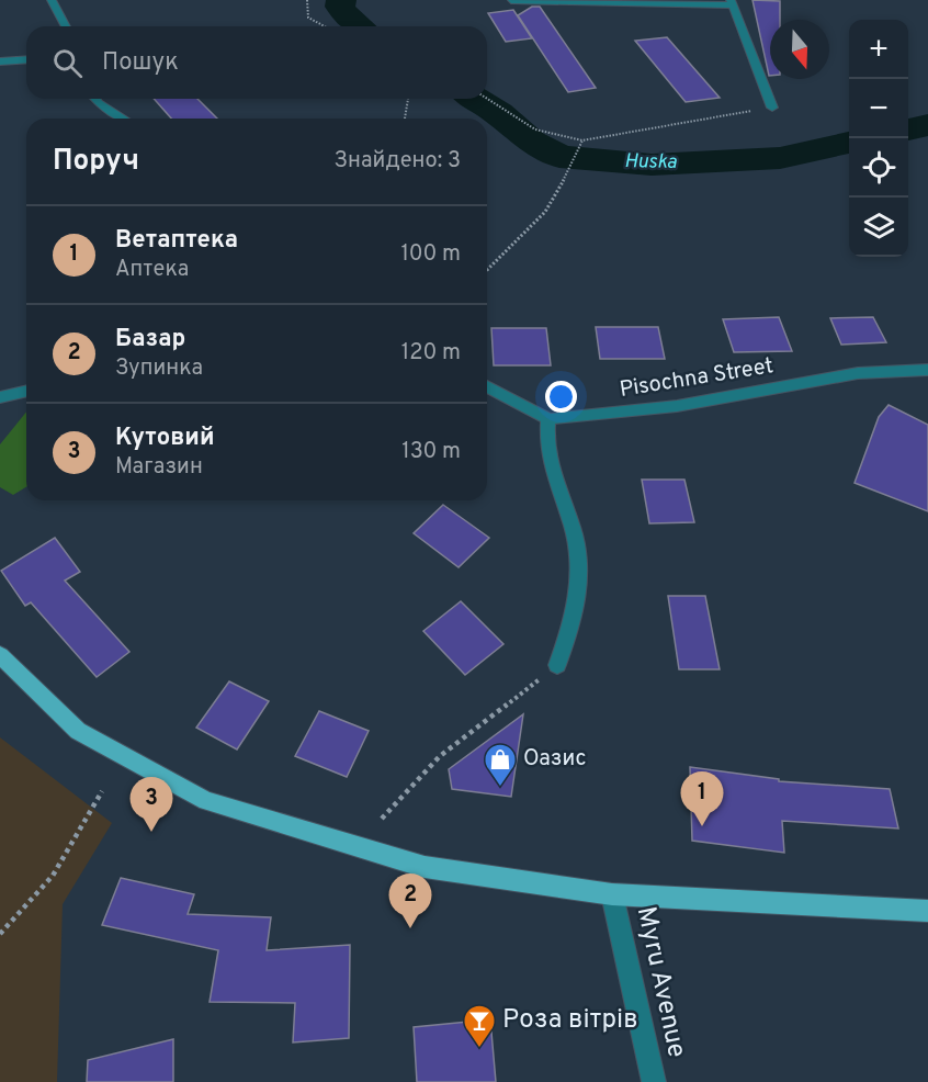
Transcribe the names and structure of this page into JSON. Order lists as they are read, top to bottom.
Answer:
{
  "streets": {
    "street": ["Pisochna Street", "Myru Avenue"]
  },
  "water": ["Huska"],
  "places": {
    "shop": ["Оазис"],
    "bar": ["Роза вітрів"]
  },
  "north": "bottom",
  "page": {
    "map_buttons": ["+", "−"],
    "search": "Пошук",
    "heading": ["Поруч", "Знайдено: 3"],
    "list": [
      {
        "mark": "1",
        "name": "Ветаптека",
        "note": "Аптека",
        "value": "100 m"
      },
      {
        "mark": "2",
        "name": "Базар",
        "note": "Зупинка",
        "value": "120 m"
      },
      {
        "mark": "3",
        "name": "Кутовий",
        "note": "Магазин",
        "value": "130 m"
      }
    ],
    "pins": ["1", "3", "2"]
  }
}
